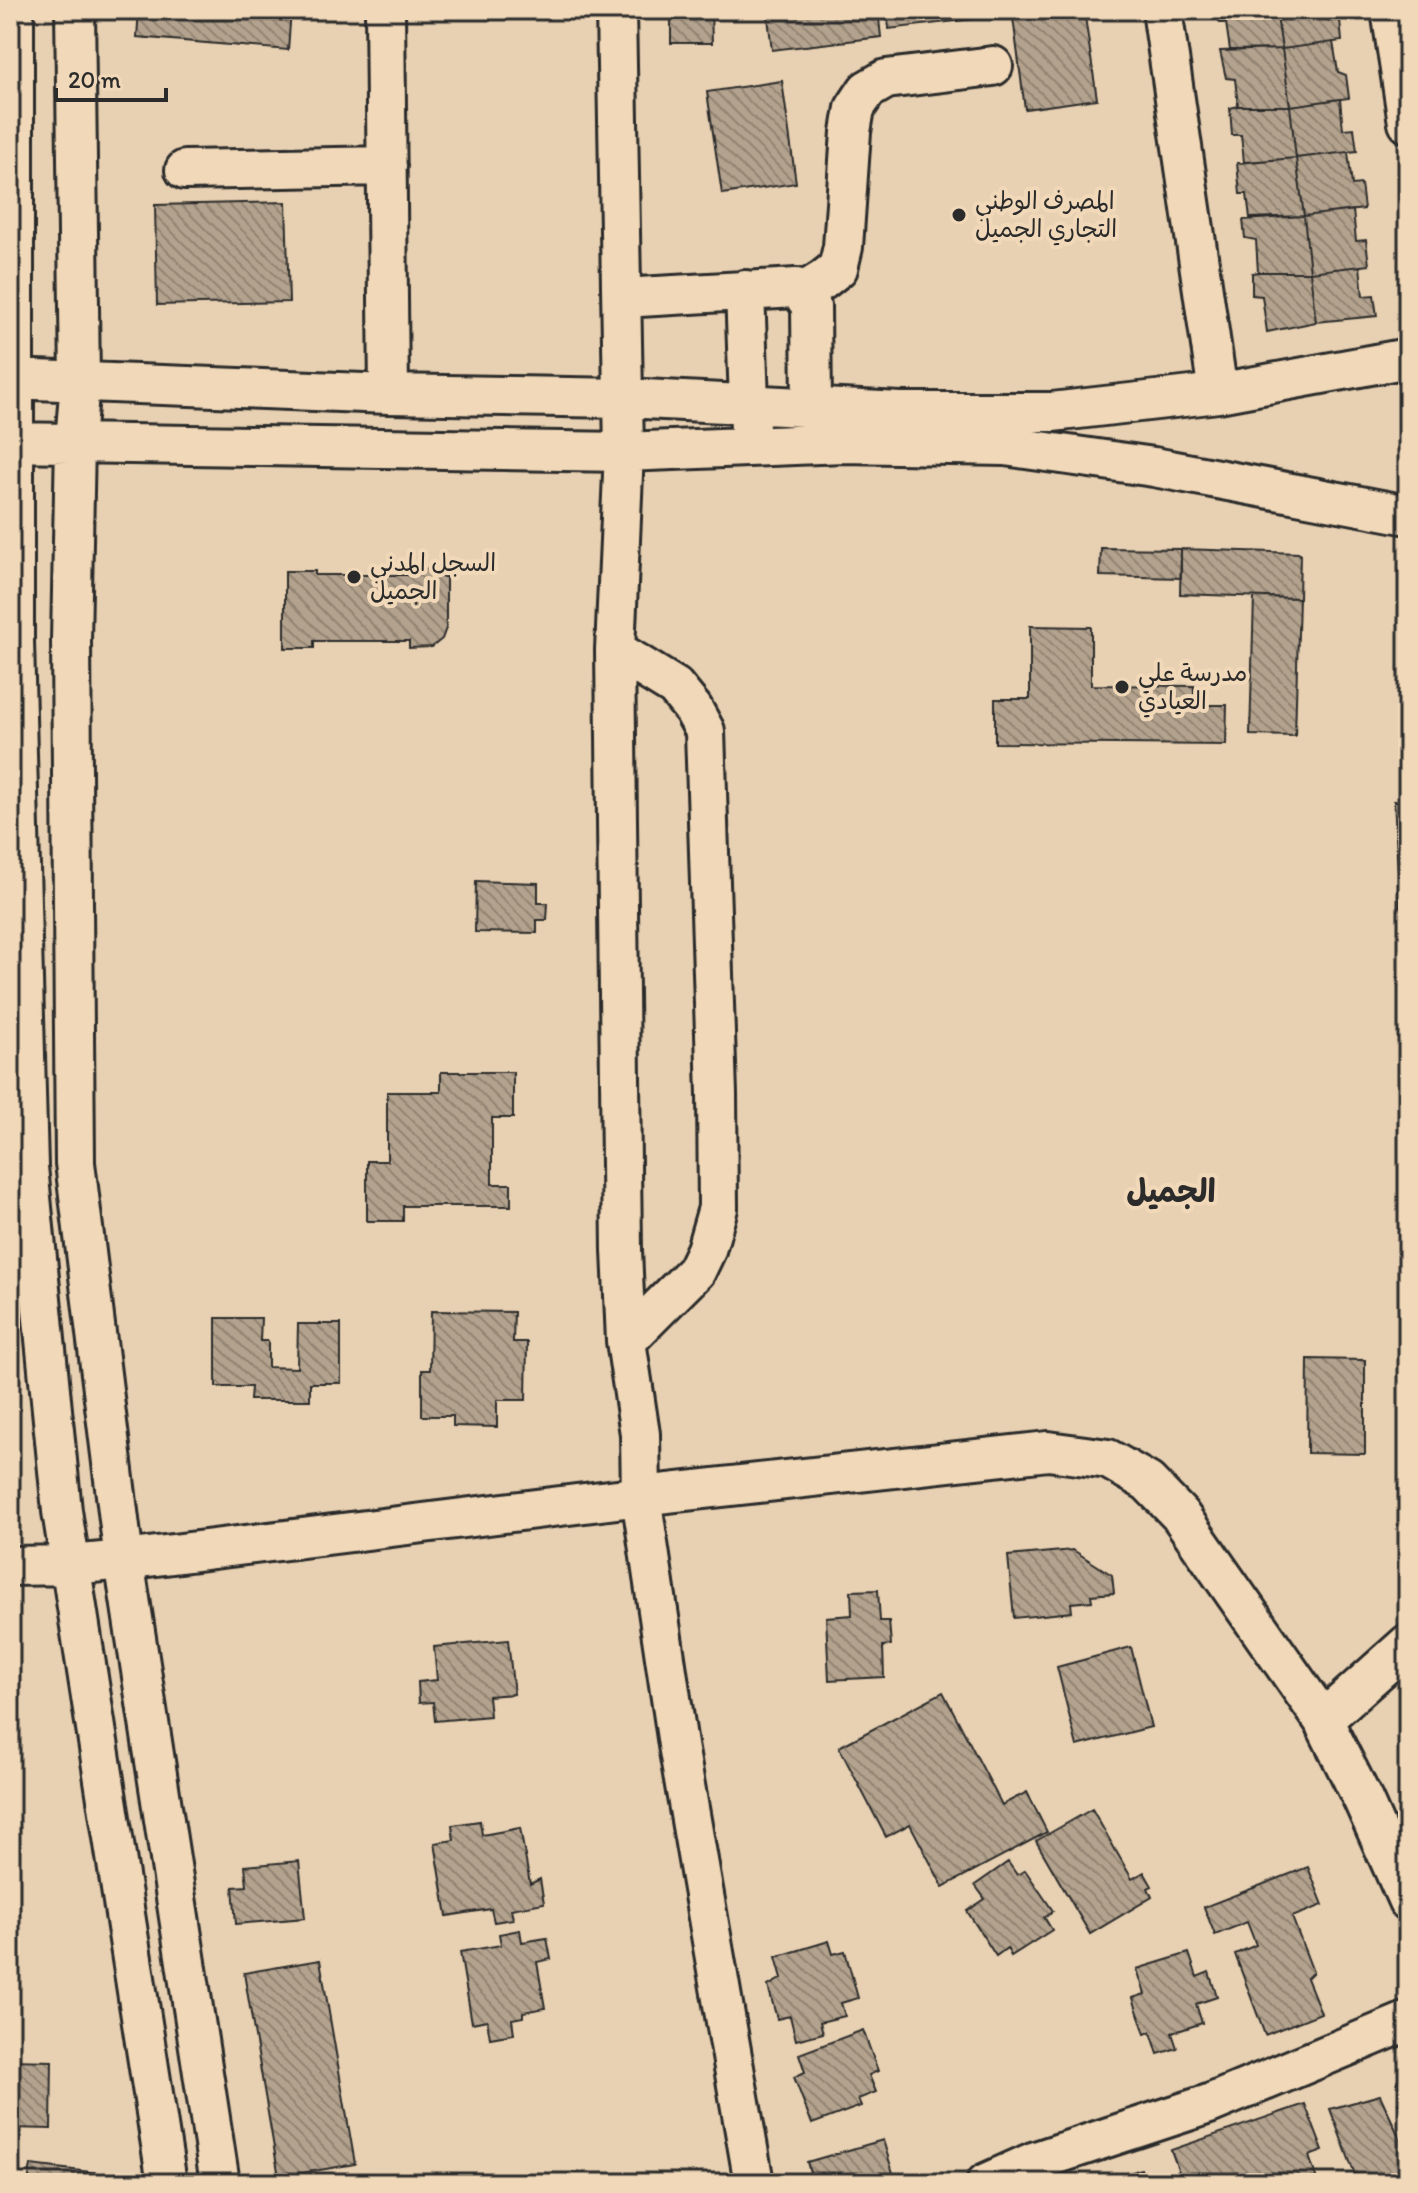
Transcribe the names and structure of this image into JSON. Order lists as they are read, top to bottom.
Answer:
{
  "districts": ["الجميل"],
  "places": ["المصرف الوطني التجاري الجميل", "السجل المدني الجميل", "مدرسة علي العيادي"],
  "scale_bar": "20 m"
}
